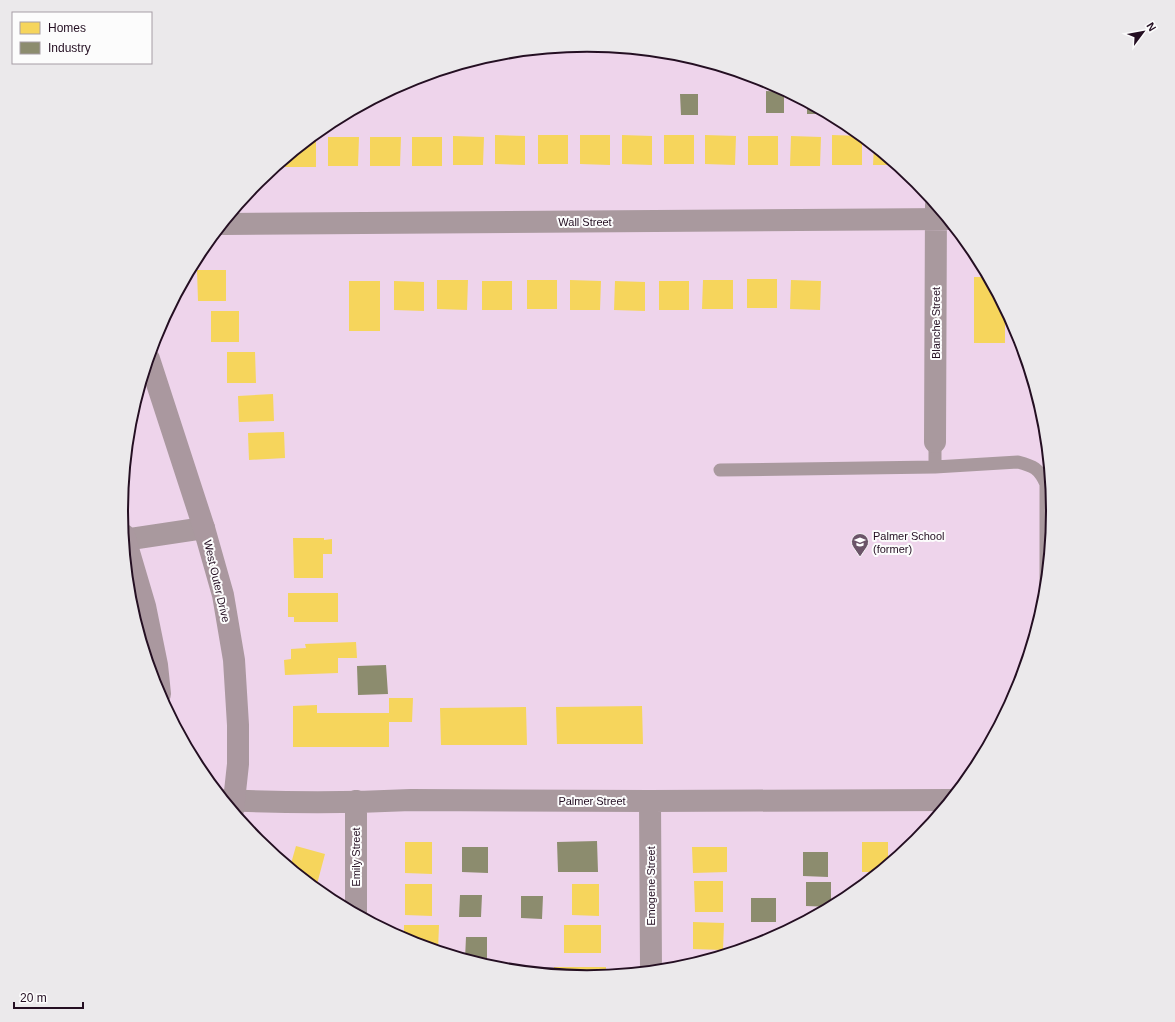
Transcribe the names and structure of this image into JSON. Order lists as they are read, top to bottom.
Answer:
{
  "streets": {
    "main road": ["West Outer Drive"],
    "street": [
      "Wall Street",
      "Blanche Street",
      "Palmer Street",
      "Emily Street",
      "Emogene Street"
    ]
  },
  "crossings": [
    ["Palmer Street", "Emily Street"],
    ["Palmer Street", "Emogene Street"]
  ],
  "places": {
    "school or university": ["Palmer School (former)"]
  },
  "legend": ["Homes", "Industry"],
  "scale_bar": "20 m",
  "north": "top right"
}
